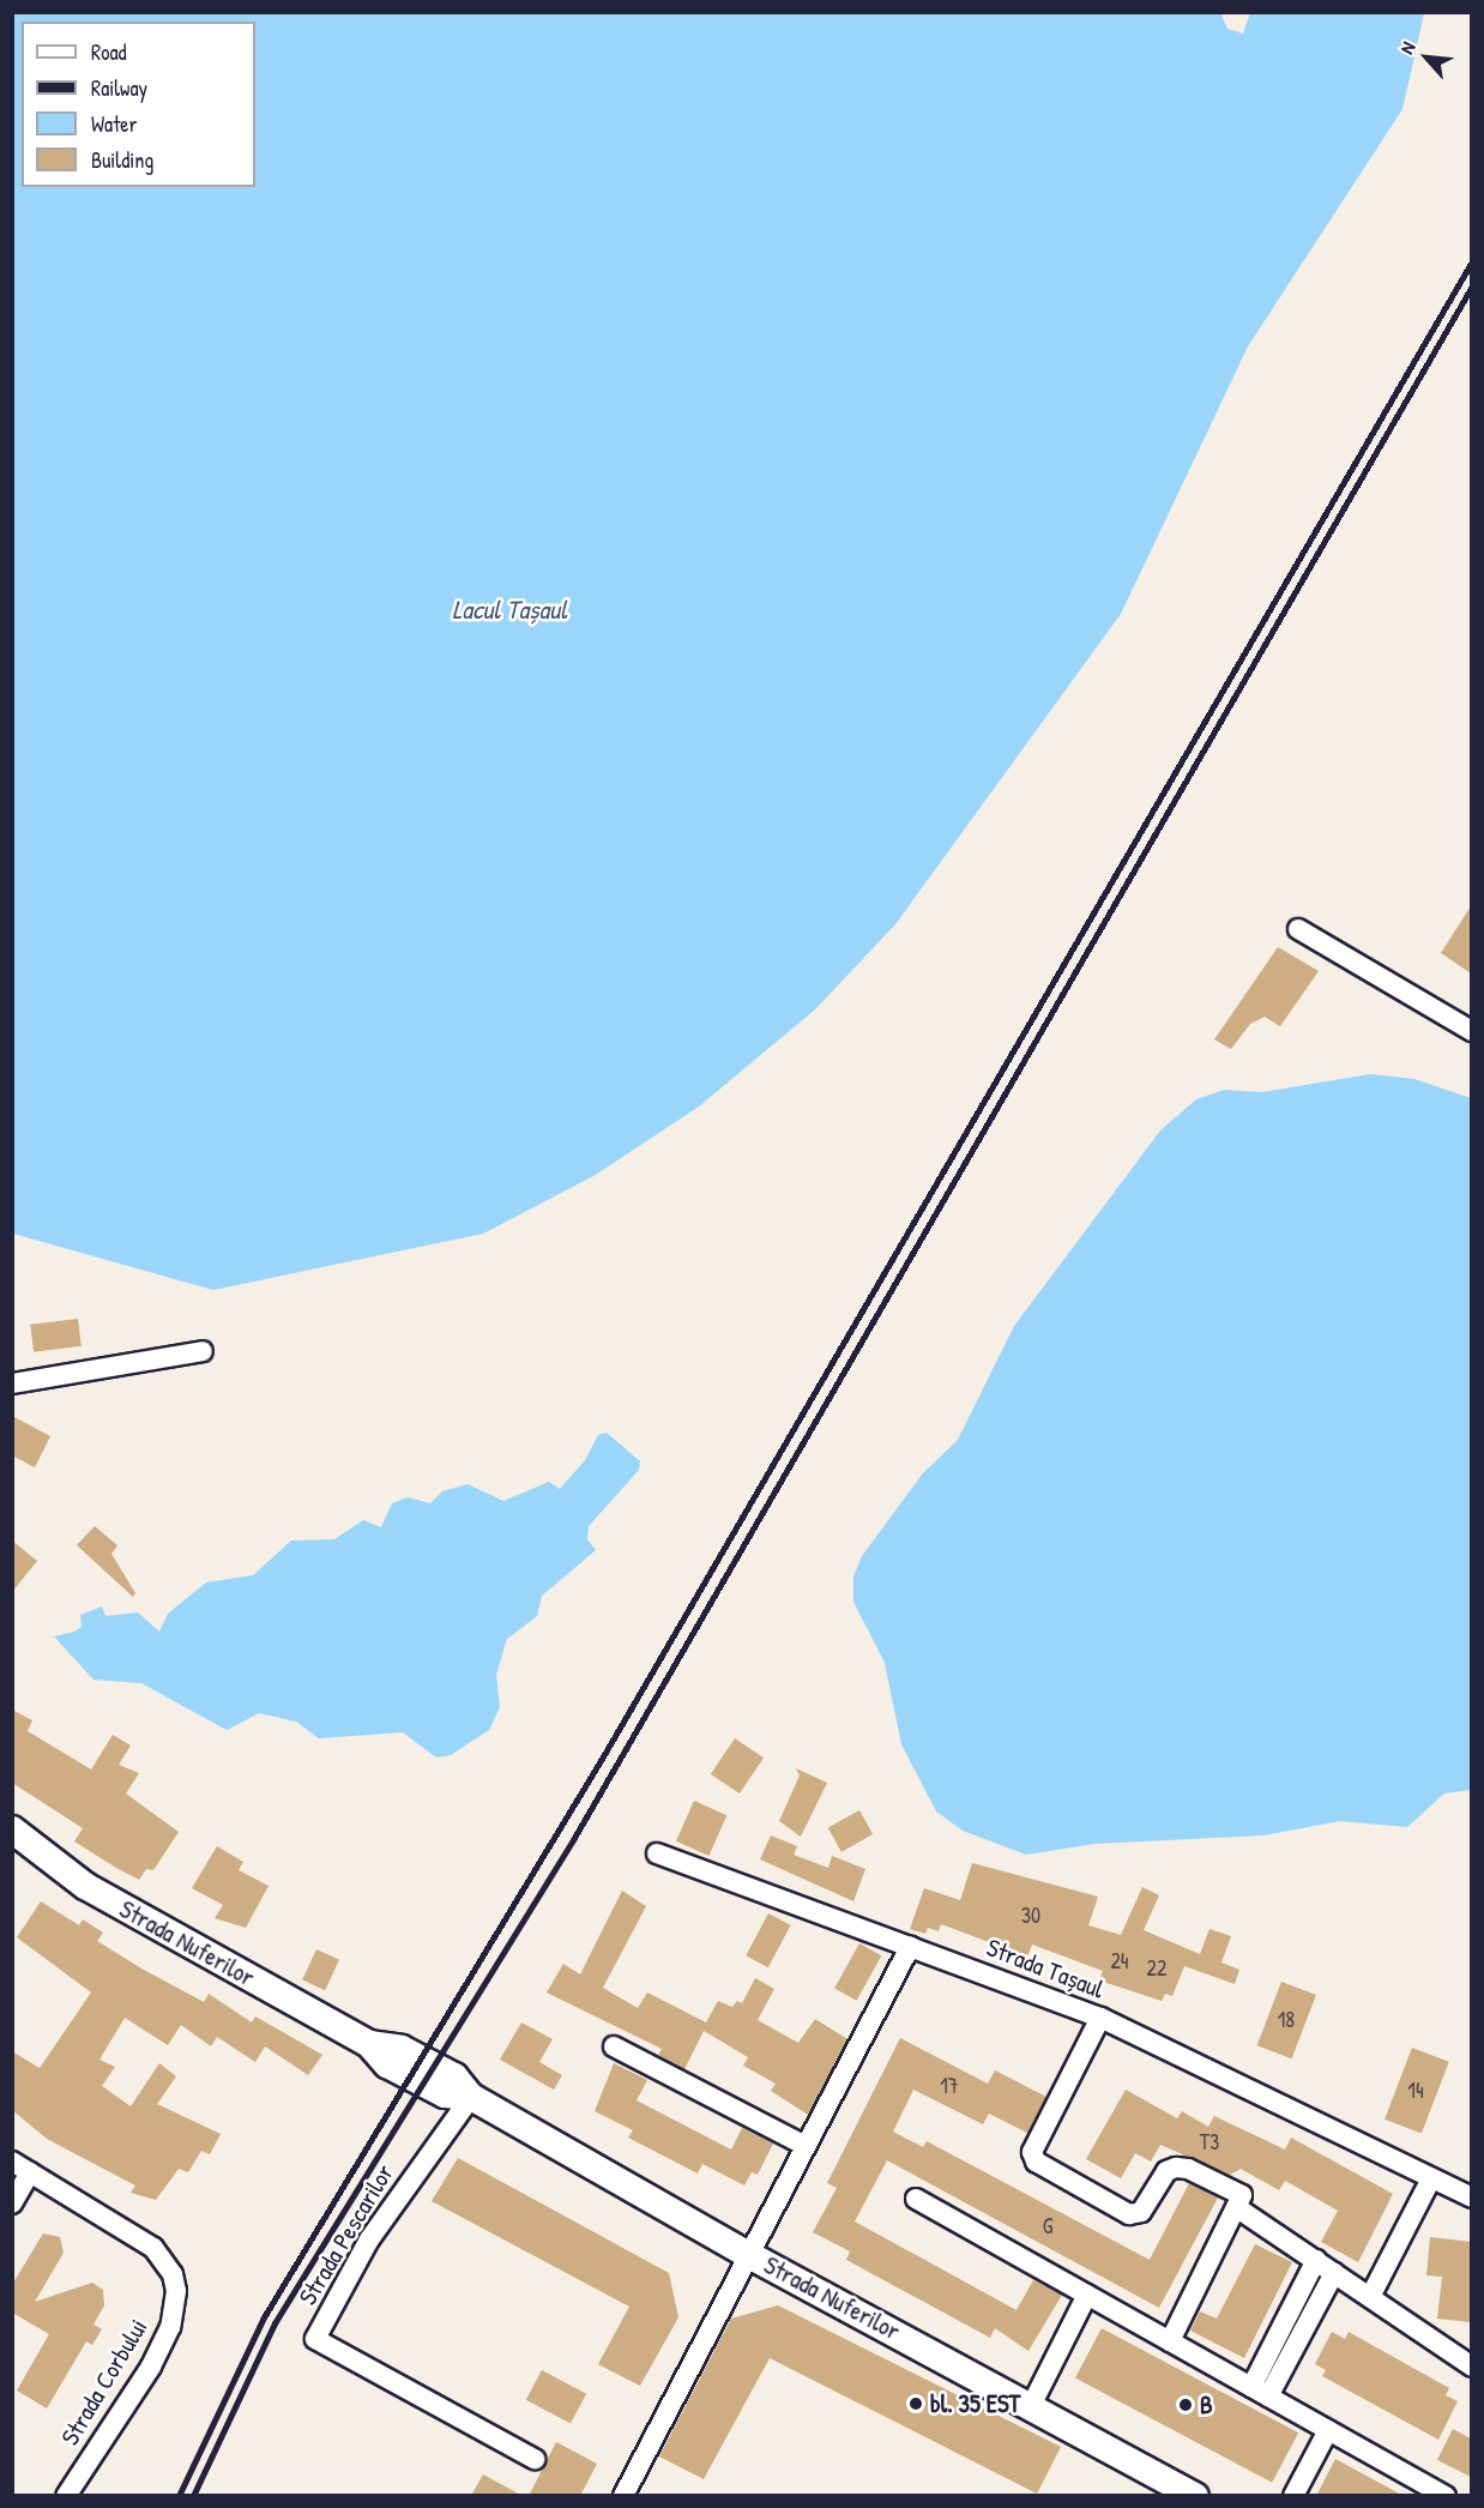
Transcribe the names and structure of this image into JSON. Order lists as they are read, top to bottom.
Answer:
{
  "streets": {
    "street": [
      "Strada Nuferilor",
      "Strada Tașaul",
      "Strada Pescarilor",
      "Strada Corbului"
    ]
  },
  "crossings": [
    ["Strada Nuferilor", "Strada Pescarilor"]
  ],
  "water": ["Lacul Tașaul"],
  "places": ["bl. 35 EST", "B"],
  "house_numbers": [
    "30",
    "24",
    "22",
    "18",
    "17",
    "14",
    "T3",
    "G"
  ],
  "legend": [
    "Road",
    "Railway",
    "Water",
    "Building"
  ],
  "north": "top left"
}
